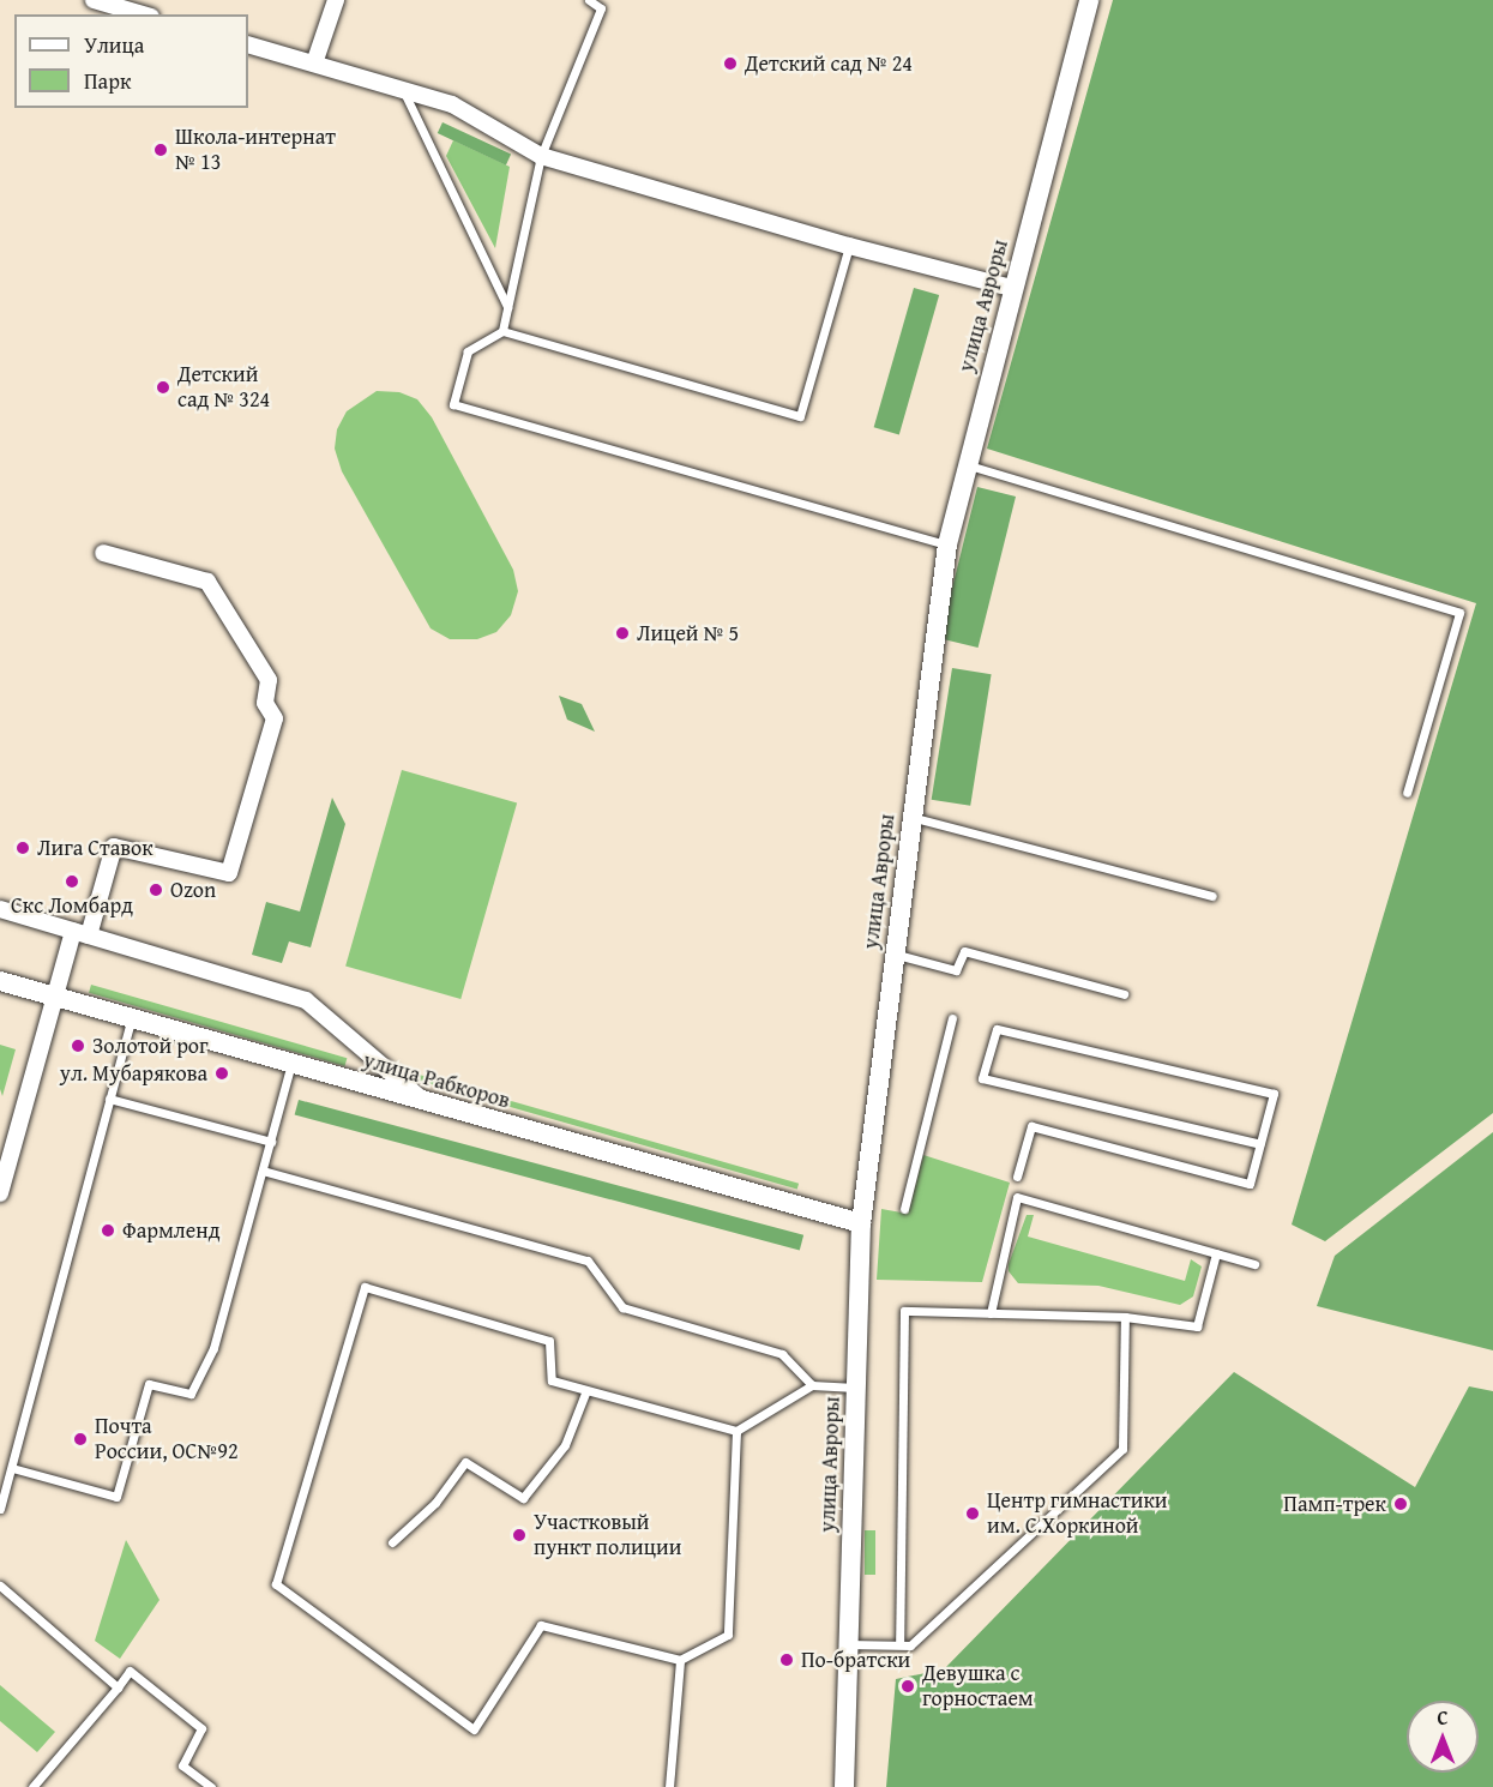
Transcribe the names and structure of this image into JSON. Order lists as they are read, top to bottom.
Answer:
{
  "streets": {
    "street": ["улица Авроры", "улица Рабкоров"]
  },
  "crossings": [
    ["улица Авроры", "улица Рабкоров"]
  ],
  "places": [
    "Детский сад № 24",
    "Школа-интернат № 13",
    "Детский сад № 324",
    "Лицей № 5",
    "Лига Ставок",
    "Скс Ломбард",
    "Ozon",
    "Золотой рог",
    "ул. Мубарякова",
    "Фармленд",
    "Почта России, ОС№92",
    "Памп-трек",
    "Центр гимнастики им. С.Хоркиной",
    "Участковый пункт полиции",
    "По-братски",
    "Девушка с горностаем"
  ],
  "legend": ["Улица", "Парк"],
  "north": "top"
}
